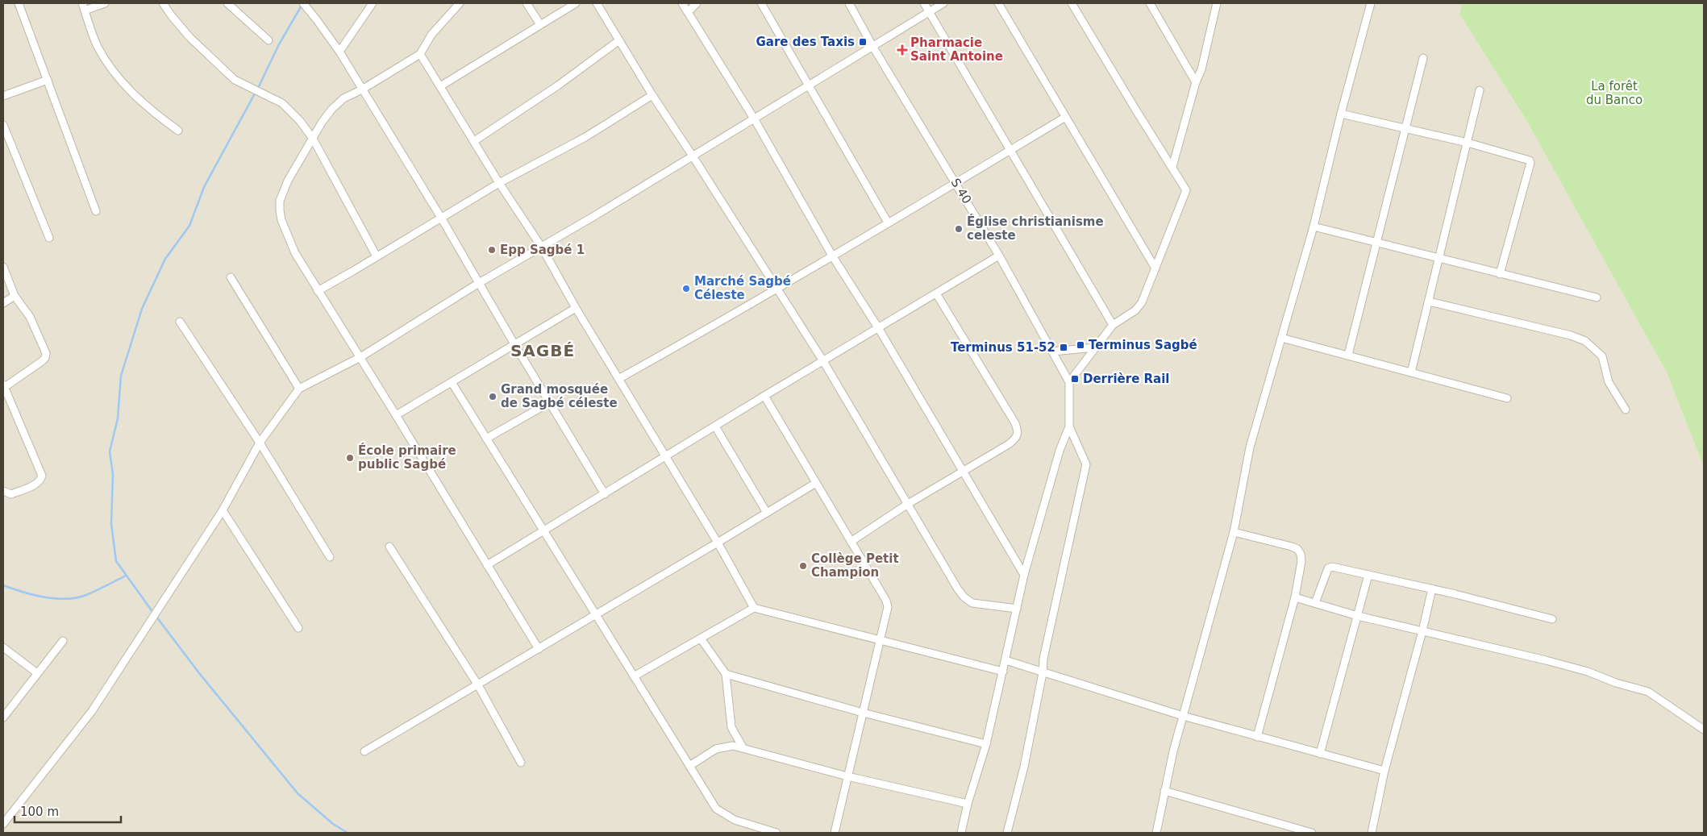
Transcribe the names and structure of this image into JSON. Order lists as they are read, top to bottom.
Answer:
{
  "streets": {
    "street": ["S 40"]
  },
  "districts": ["SAGBÉ"],
  "parks": ["La forêt du Banco"],
  "places": {
    "transit": [
      "Gare des Taxis",
      "Terminus Sagbé",
      "Terminus 51-52",
      "Derrière Rail"
    ],
    "health": ["Pharmacie Saint Antoine"],
    "other": [
      "Église christianisme celeste",
      "Epp Sagbé 1",
      "Marché Sagbé Céleste",
      "Grand mosquée de Sagbé céleste",
      "École primaire public Sagbé",
      "Collège Petit Champion"
    ]
  },
  "scale_bar": "100 m"
}
